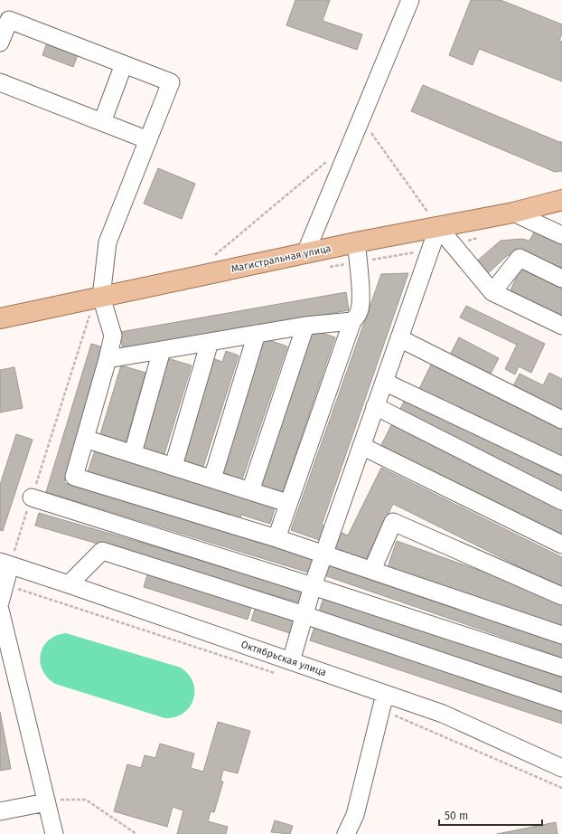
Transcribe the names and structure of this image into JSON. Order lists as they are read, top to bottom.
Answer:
{
  "streets": {
    "main road": ["Магистральная улица"],
    "street": ["Октябрьская улица"]
  },
  "scale_bar": "50 m"
}
